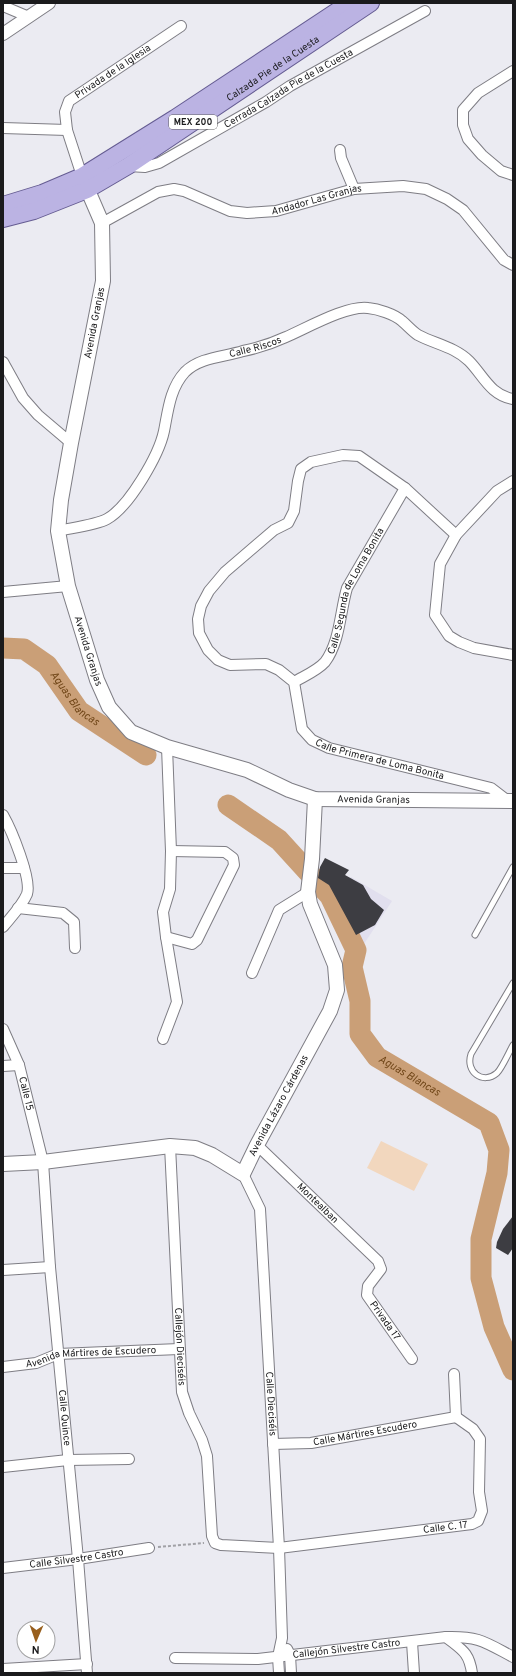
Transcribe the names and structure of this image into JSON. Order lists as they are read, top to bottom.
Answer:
{
  "streets": {
    "main road": [
      "Calzada Pie de la Cuesta",
      "MEX 200",
      "Avenida Granjas",
      "Avenida Lázaro Cárdenas"
    ],
    "street": [
      "Privada de la Iglesia",
      "Cerrada Calzada Pie de la Cuesta",
      "Andador Las Granjas",
      "Calle Riscos",
      "Calle Segunda de Loma Bonita",
      "Calle Primera de Loma Bonita",
      "Calle 15",
      "Montealban",
      "Privada 17",
      "Callejón Dieciséis",
      "Avenida Mártires de Escudero",
      "Calle Dieciséis",
      "Calle Quince",
      "Calle Mártires Escudero",
      "Calle C. 17",
      "Calle Silvestre Castro",
      "Callejón Silvestre Castro"
    ]
  },
  "crossings": [
    ["Calzada Pie de la Cuesta", "Privada de la Iglesia"],
    ["Calzada Pie de la Cuesta", "Cerrada Calzada Pie de la Cuesta"],
    ["Calzada Pie de la Cuesta", "Avenida Granjas"],
    ["Privada de la Iglesia", "Avenida Granjas"],
    ["Andador Las Granjas", "Avenida Granjas"],
    ["Avenida Granjas", "Calle Riscos"],
    ["Avenida Granjas", "Calle Primera de Loma Bonita"],
    ["Avenida Granjas", "Avenida Lázaro Cárdenas"],
    ["Calle Segunda de Loma Bonita", "Calle Primera de Loma Bonita"],
    ["Calle 15", "Calle Quince"],
    ["Avenida Lázaro Cárdenas", "Montealban"],
    ["Avenida Lázaro Cárdenas", "Calle Dieciséis"],
    ["Montealban", "Privada 17"],
    ["Callejón Dieciséis", "Avenida Mártires de Escudero"],
    ["Avenida Mártires de Escudero", "Calle Quince"],
    ["Calle Dieciséis", "Calle Mártires Escudero"],
    ["Calle Dieciséis", "Calle C. 17"],
    ["Calle Dieciséis", "Callejón Silvestre Castro"],
    ["Calle Quince", "Calle Silvestre Castro"],
    ["Calle Mártires Escudero", "Calle C. 17"]
  ],
  "water": ["Aguas Blancas"],
  "north": "bottom"
}
